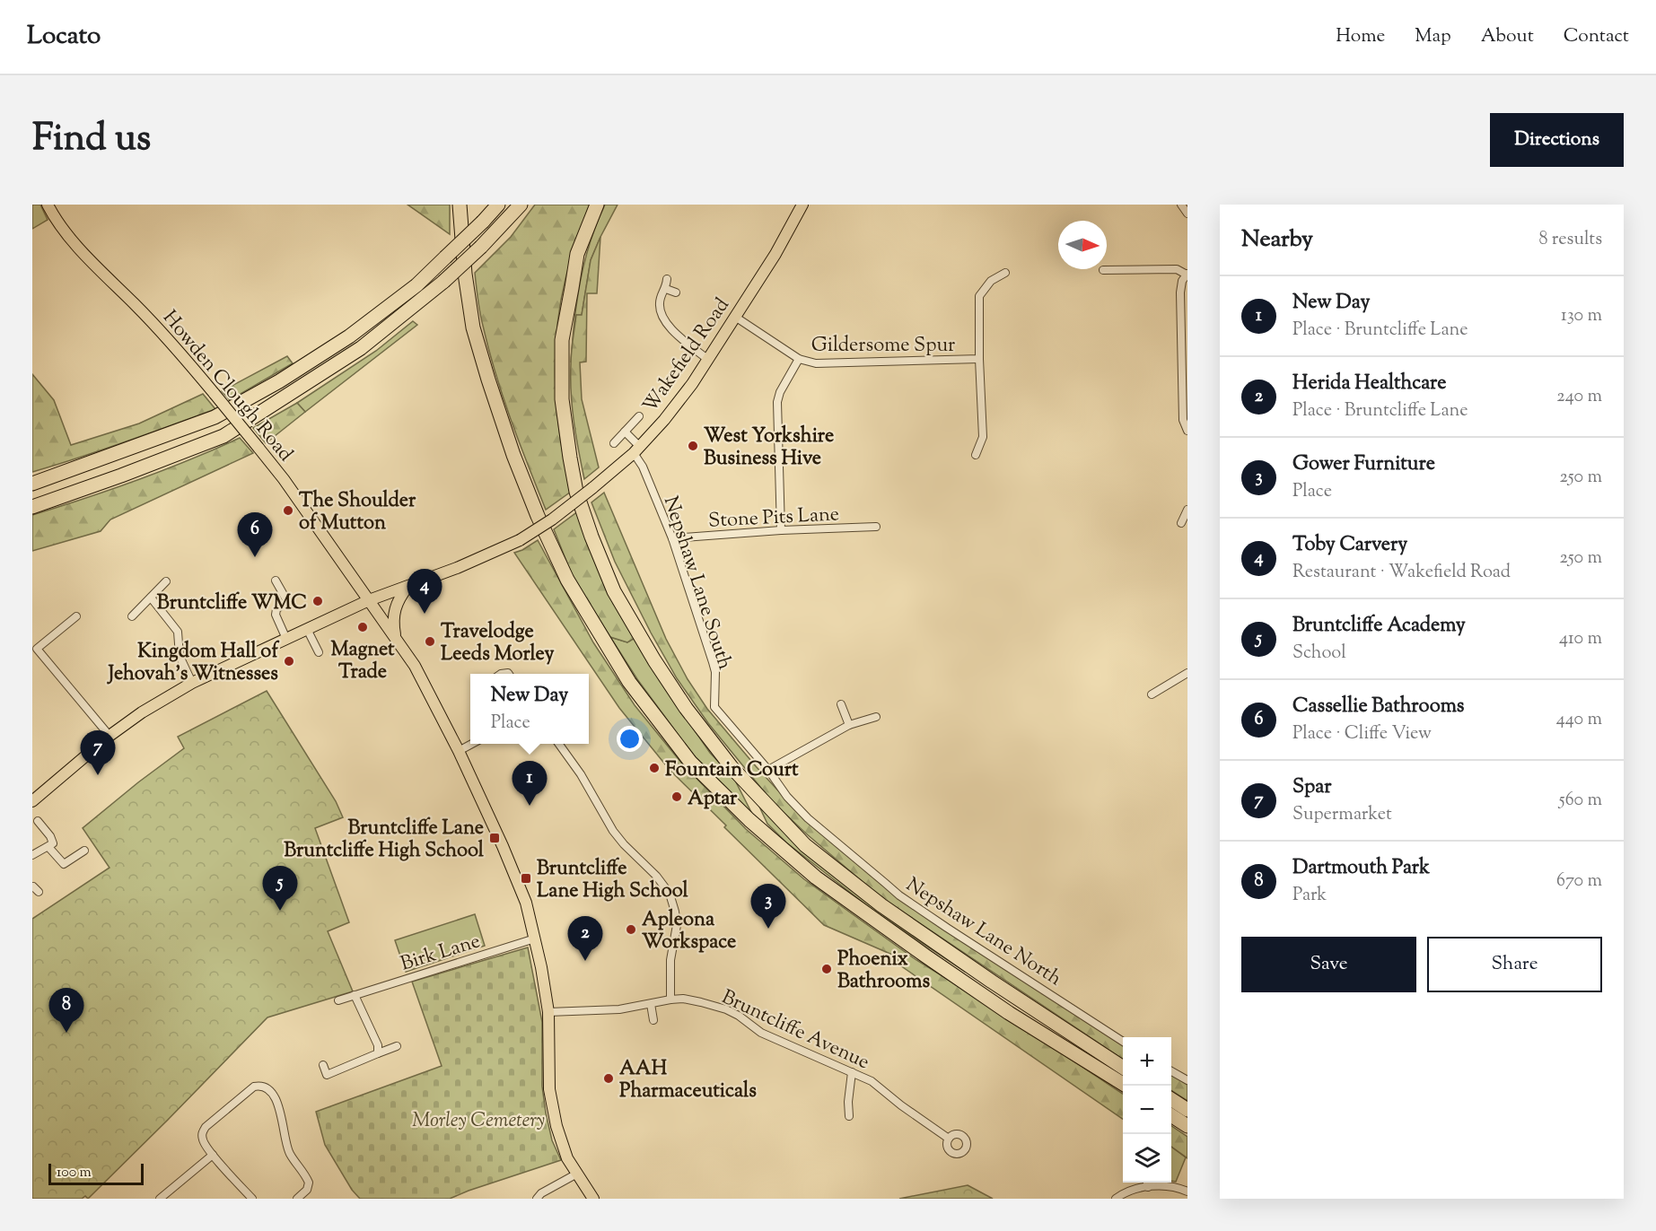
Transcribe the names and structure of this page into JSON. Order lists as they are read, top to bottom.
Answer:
{
  "streets": {
    "main road": ["Wakefield Road", "Howden Clough Road"],
    "street": [
      "Gildersome Spur",
      "Stone Pits Lane",
      "Nepshaw Lane South",
      "Nepshaw Lane North",
      "Birk Lane",
      "Bruntcliffe Avenue"
    ]
  },
  "crossings": [
    ["Gildersome Spur", "Wakefield Road"],
    ["Wakefield Road", "Howden Clough Road"],
    ["Wakefield Road", "Nepshaw Lane South"],
    ["Howden Clough Road", "Birk Lane"],
    ["Howden Clough Road", "Bruntcliffe Avenue"],
    ["Stone Pits Lane", "Nepshaw Lane South"],
    ["Nepshaw Lane South", "Nepshaw Lane North"]
  ],
  "parks": ["Morley Cemetery"],
  "places": {
    "other": [
      "West Yorkshire Business Hive",
      "The Shoulder of Mutton",
      "Bruntcliffe WMC",
      "Magnet Trade",
      "Travelodge Leeds Morley",
      "Kingdom Hall of Jehovah's Witnesses",
      "Fountain Court",
      "Aptar",
      "Apleona Workspace",
      "Phoenix Bathrooms",
      "AAH Pharmaceuticals"
    ],
    "transit": ["Bruntcliffe Lane Bruntcliffe High School", "Bruntcliffe Lane High School"]
  },
  "scale_bar": "100 m",
  "north": "right",
  "page": {
    "header": "Locato",
    "nav": [
      "Home",
      "Map",
      "About",
      "Contact"
    ],
    "title": "Find us",
    "buttons": [
      "Directions",
      ["Save", "Share"]
    ],
    "heading": ["Nearby", "8 results"],
    "list": [
      {
        "mark": "1",
        "name": "New Day",
        "note": "Place · Bruntcliffe Lane",
        "value": "130 m"
      },
      {
        "mark": "2",
        "name": "Herida Healthcare",
        "note": "Place · Bruntcliffe Lane",
        "value": "240 m"
      },
      {
        "mark": "3",
        "name": "Gower Furniture",
        "note": "Place",
        "value": "250 m"
      },
      {
        "mark": "4",
        "name": "Toby Carvery",
        "note": "Restaurant · Wakefield Road",
        "value": "250 m"
      },
      {
        "mark": "5",
        "name": "Bruntcliffe Academy",
        "note": "School",
        "value": "410 m"
      },
      {
        "mark": "6",
        "name": "Cassellie Bathrooms",
        "note": "Place · Cliffe View",
        "value": "440 m"
      },
      {
        "mark": "7",
        "name": "Spar",
        "note": "Supermarket",
        "value": "560 m"
      },
      {
        "mark": "8",
        "name": "Dartmouth Park",
        "note": "Park",
        "value": "670 m"
      }
    ],
    "pins": [
      "6",
      "4",
      "7",
      "1",
      "5",
      "3",
      "2",
      "8"
    ],
    "popup": ["New Day", "Place"],
    "map_buttons": ["+", "−"],
    "scale": "100 m"
  }
}
